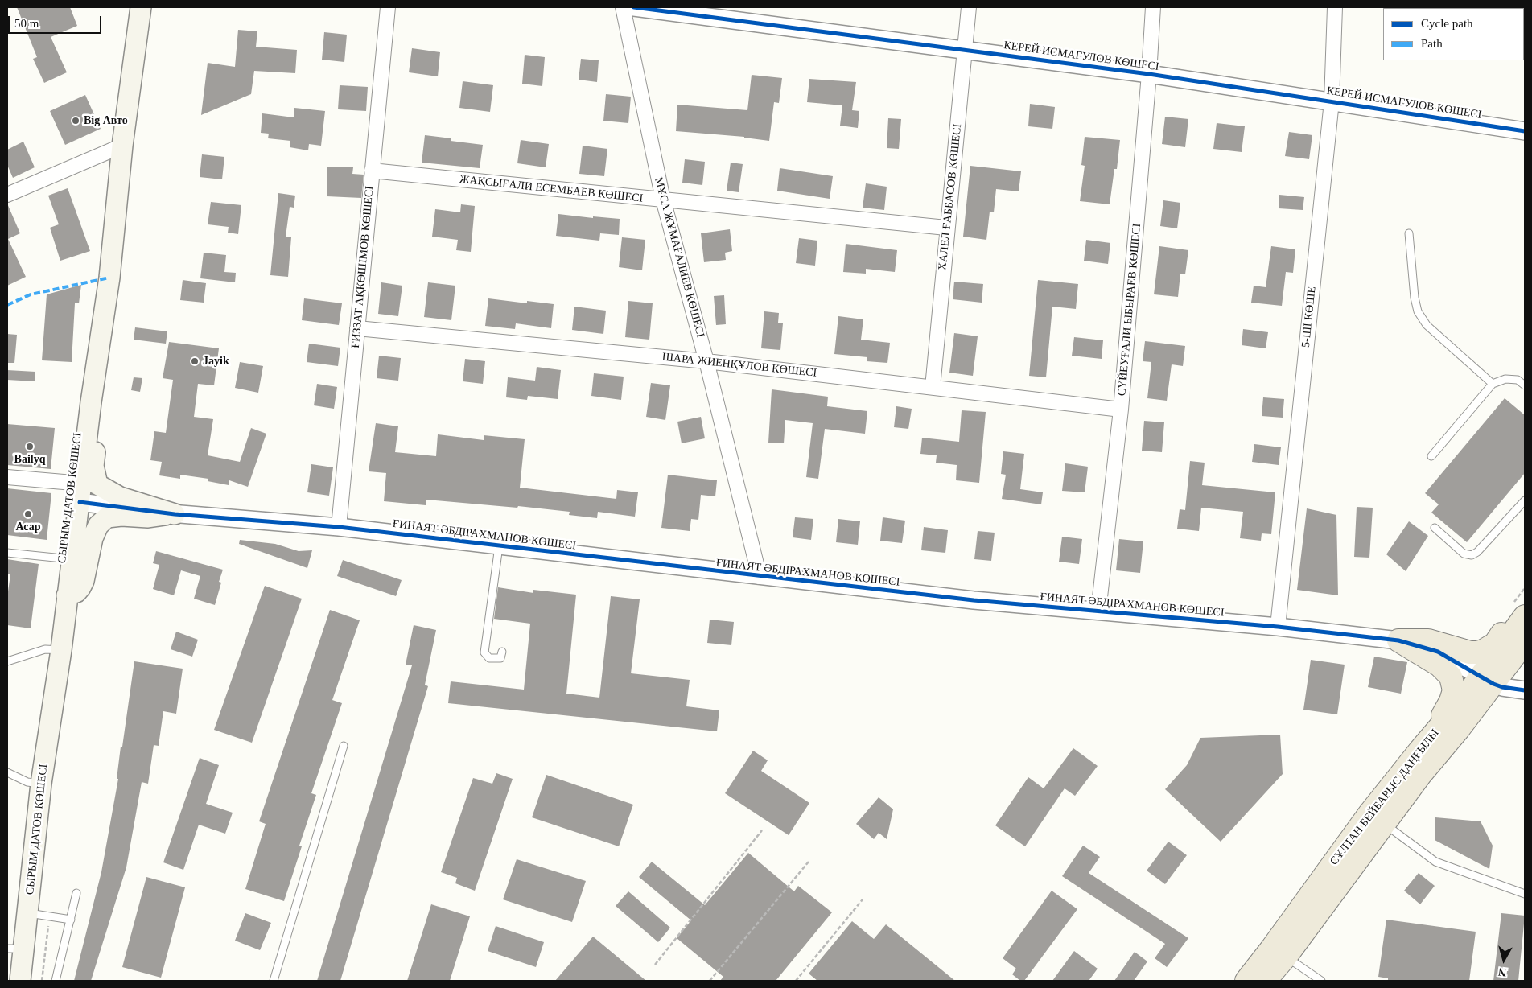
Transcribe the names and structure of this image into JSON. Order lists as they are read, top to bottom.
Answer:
{
  "streets": {
    "main road": ["СЫРЫМ ДАТОВ КӨШЕСІ", "СҰЛТАН БЕЙБАРЫС ДАҢҒЫЛЫ"],
    "street": [
      "КЕРЕЙ ИСМАГУЛОВ КӨШЕСІ",
      "ЖАҚСЫҒАЛИ ЕСЕМБАЕВ КӨШЕСI",
      "ХАЛЕЛ ҒАББАСОВ КӨШЕСІ",
      "МҰСА ЖҰМАҒАЛИЕВ КӨШЕСІ",
      "ҒИЗЗАТ АҚКӨШІМОВ КӨШЕСI",
      "СҮЙЕУҒАЛИ ЫБЫРАЕВ КӨШЕСI",
      "5-ШI КӨШЕ",
      "ШАРА ЖИЕНҚҰЛОВ КӨШЕСІ",
      "ҒИНАЯТ ӘБДІРАХМАНОВ КӨШЕСІ"
    ]
  },
  "crossings": [
    ["КЕРЕЙ ИСМАГУЛОВ КӨШЕСІ", "ХАЛЕЛ ҒАББАСОВ КӨШЕСІ"],
    ["КЕРЕЙ ИСМАГУЛОВ КӨШЕСІ", "СҮЙЕУҒАЛИ ЫБЫРАЕВ КӨШЕСI"],
    ["КЕРЕЙ ИСМАГУЛОВ КӨШЕСІ", "5-ШI КӨШЕ"],
    ["ЖАҚСЫҒАЛИ ЕСЕМБАЕВ КӨШЕСI", "ХАЛЕЛ ҒАББАСОВ КӨШЕСІ"],
    ["ЖАҚСЫҒАЛИ ЕСЕМБАЕВ КӨШЕСI", "МҰСА ЖҰМАҒАЛИЕВ КӨШЕСІ"],
    ["ЖАҚСЫҒАЛИ ЕСЕМБАЕВ КӨШЕСI", "ҒИЗЗАТ АҚКӨШІМОВ КӨШЕСI"],
    ["ХАЛЕЛ ҒАББАСОВ КӨШЕСІ", "ШАРА ЖИЕНҚҰЛОВ КӨШЕСІ"],
    ["МҰСА ЖҰМАҒАЛИЕВ КӨШЕСІ", "ШАРА ЖИЕНҚҰЛОВ КӨШЕСІ"],
    ["МҰСА ЖҰМАҒАЛИЕВ КӨШЕСІ", "ҒИНАЯТ ӘБДІРАХМАНОВ КӨШЕСІ"],
    ["ҒИЗЗАТ АҚКӨШІМОВ КӨШЕСI", "ШАРА ЖИЕНҚҰЛОВ КӨШЕСІ"],
    ["ҒИЗЗАТ АҚКӨШІМОВ КӨШЕСI", "ҒИНАЯТ ӘБДІРАХМАНОВ КӨШЕСІ"],
    ["СҮЙЕУҒАЛИ ЫБЫРАЕВ КӨШЕСI", "ШАРА ЖИЕНҚҰЛОВ КӨШЕСІ"],
    ["СҮЙЕУҒАЛИ ЫБЫРАЕВ КӨШЕСI", "ҒИНАЯТ ӘБДІРАХМАНОВ КӨШЕСІ"],
    ["5-ШI КӨШЕ", "ҒИНАЯТ ӘБДІРАХМАНОВ КӨШЕСІ"],
    ["СЫРЫМ ДАТОВ КӨШЕСІ", "ҒИНАЯТ ӘБДІРАХМАНОВ КӨШЕСІ"],
    ["ҒИНАЯТ ӘБДІРАХМАНОВ КӨШЕСІ", "СҰЛТАН БЕЙБАРЫС ДАҢҒЫЛЫ"]
  ],
  "places": [
    "Big Авто",
    "Jayik",
    "Bailyq",
    "Асар"
  ],
  "legend": ["Cycle path", "Path"],
  "scale_bar": "50 m",
  "north": "bottom"
}
